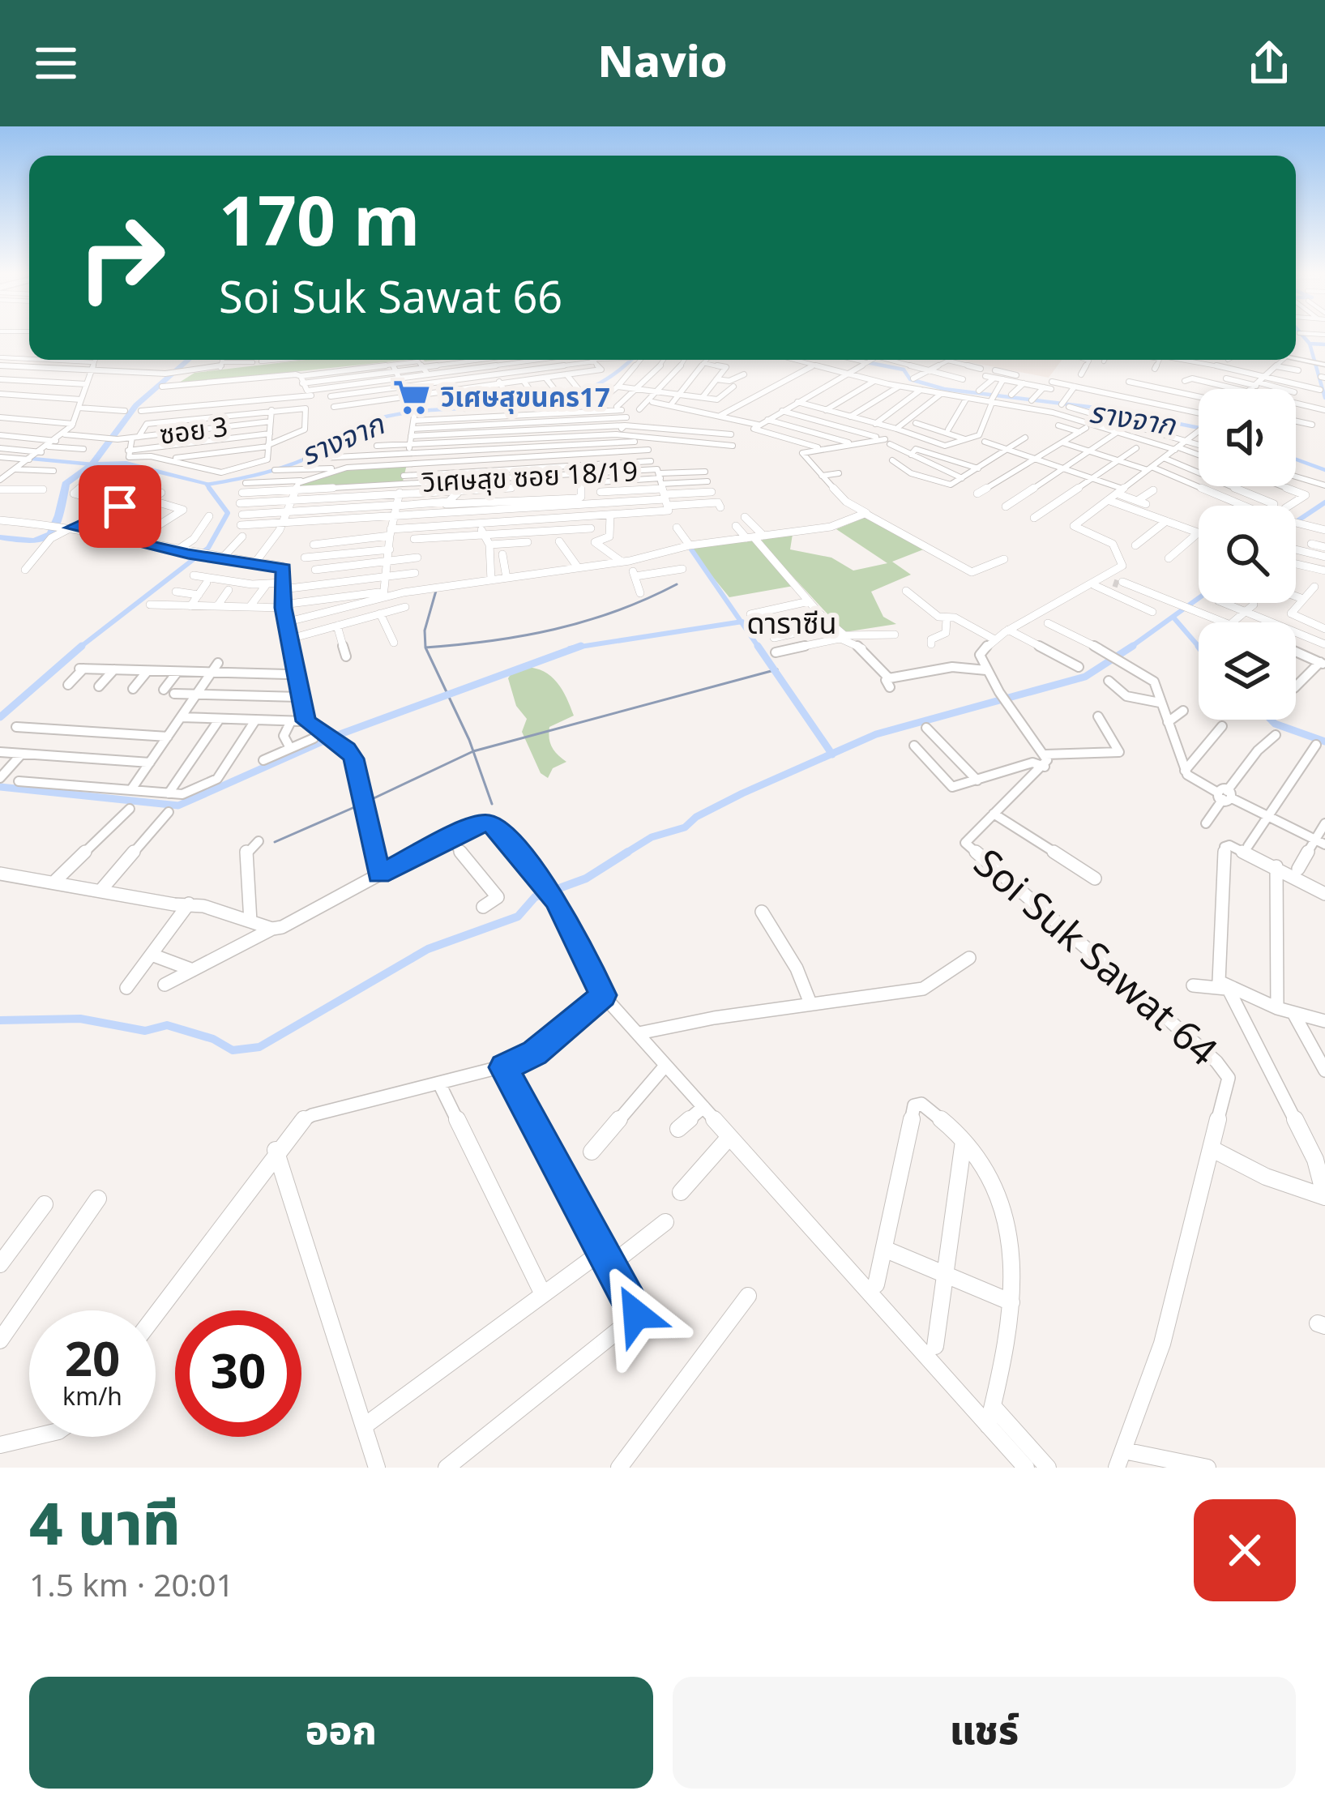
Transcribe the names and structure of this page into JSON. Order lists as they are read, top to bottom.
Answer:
{
  "streets": {
    "street": ["ซอย 3", "วิเศษสุข ซอย 18/19", "Soi Suk Sawat 64"]
  },
  "districts": ["ดาราซีน"],
  "water": ["รางจาก"],
  "places": {
    "supermarket": ["วิเศษสุขนคร17"]
  },
  "page": {
    "header": "Navio",
    "turn": ["170 m", "Soi Suk Sawat 66"],
    "speed": "20 km/h",
    "limit": "30",
    "heading": ["4 นาที", "1.5 km · 20:01"],
    "buttons": ["ออก", "แชร์"]
  }
}
